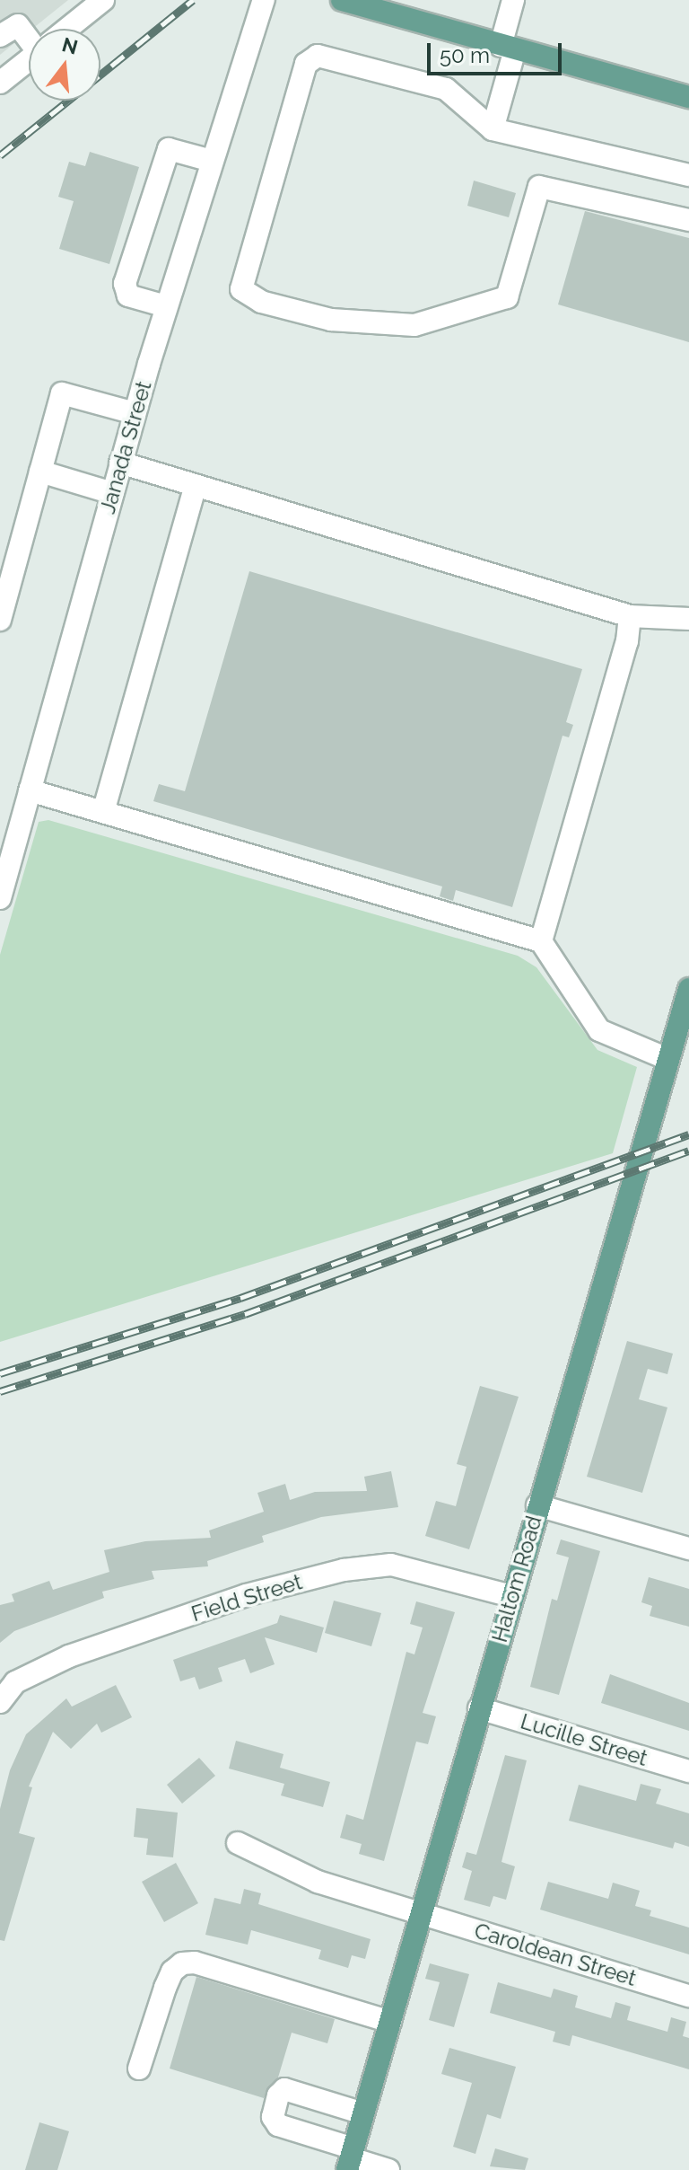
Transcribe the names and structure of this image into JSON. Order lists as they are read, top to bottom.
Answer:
{
  "streets": {
    "main road": ["Haltom Road"],
    "street": [
      "Janada Street",
      "Field Street",
      "Lucille Street",
      "Caroldean Street"
    ]
  },
  "crossings": [
    ["Haltom Road", "Field Street"],
    ["Haltom Road", "Lucille Street"],
    ["Haltom Road", "Caroldean Street"]
  ],
  "scale_bar": "50 m",
  "north": "top"
}
